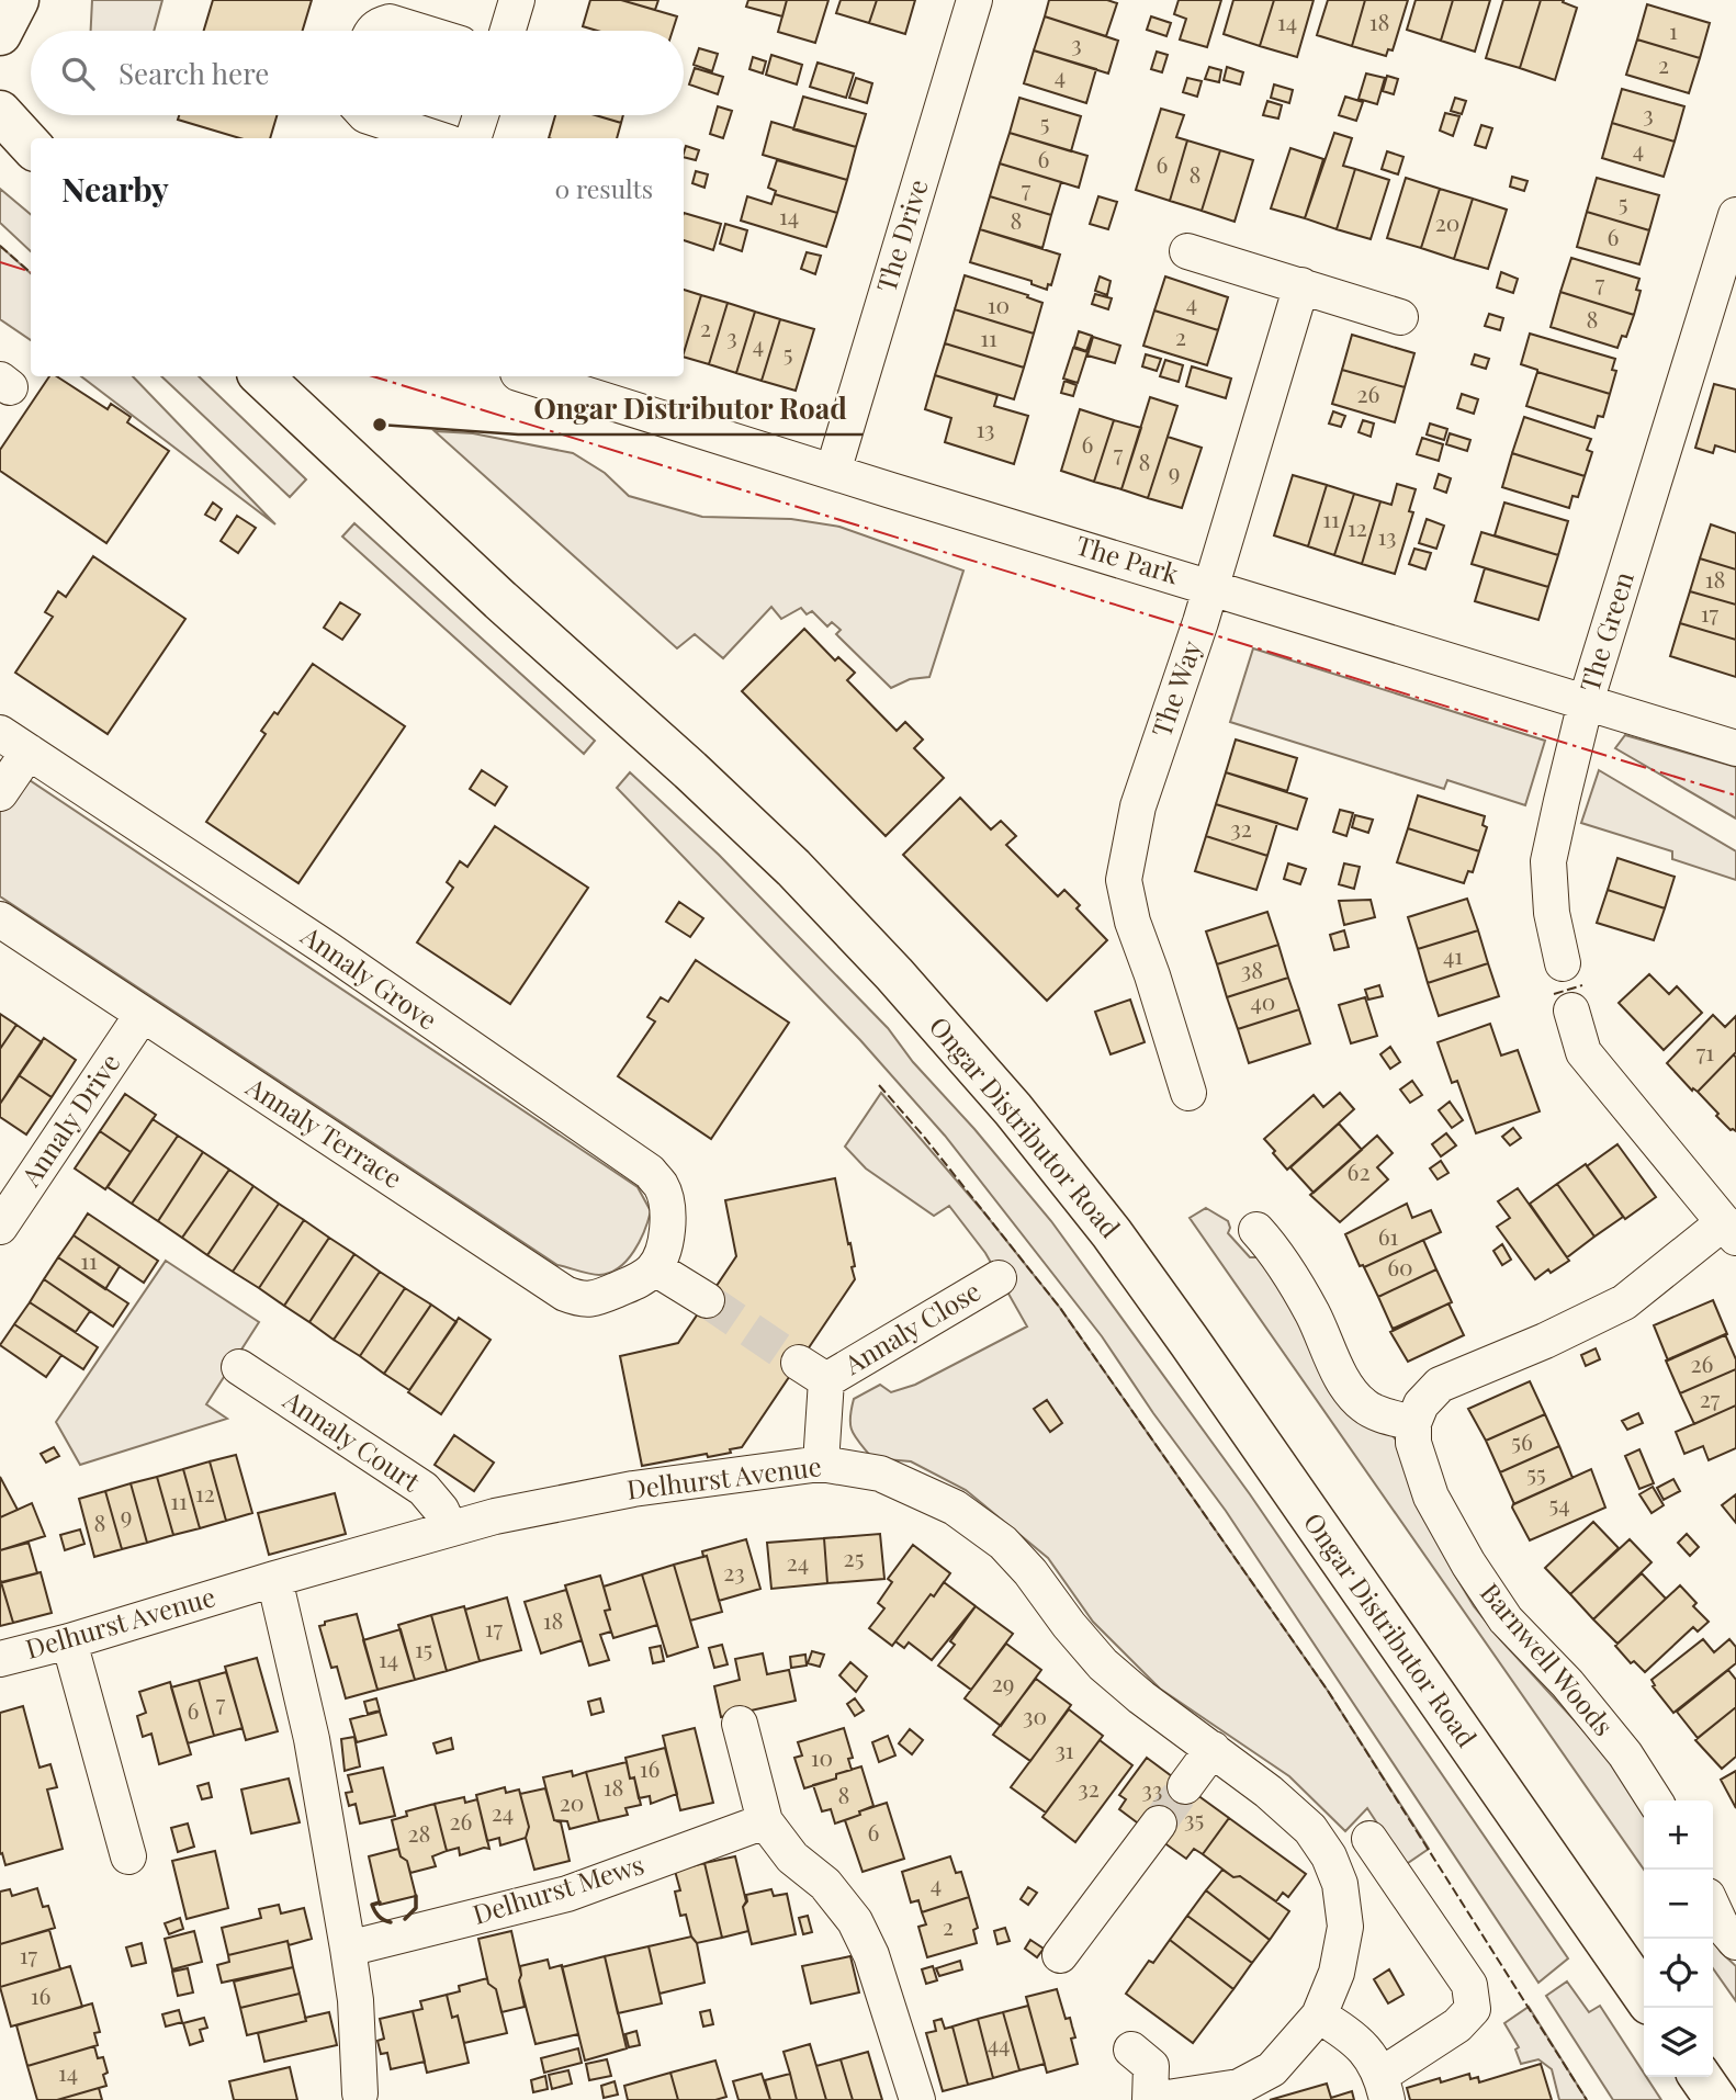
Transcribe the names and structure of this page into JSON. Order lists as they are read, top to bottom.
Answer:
{
  "streets": {
    "street": [
      "The Drive",
      "The Park",
      "The Green",
      "The Way",
      "Annaly Grove",
      "Annaly Drive",
      "Ongar Distributor Road",
      "Annaly Terrace",
      "Annaly Close",
      "Annaly Court",
      "Delhurst Avenue",
      "Barnwell Woods",
      "Delhurst Mews"
    ]
  },
  "crossings": [
    ["The Drive", "The Park"],
    ["The Park", "The Green"],
    ["The Park", "The Way"],
    ["Annaly Grove", "Annaly Terrace"],
    ["Annaly Drive", "Annaly Terrace"],
    ["Annaly Close", "Delhurst Avenue"],
    ["Annaly Court", "Delhurst Avenue"]
  ],
  "places": ["Ongar Distributor Road"],
  "house_numbers": [
    "14",
    "18",
    "1",
    "3",
    "2",
    "4",
    "3",
    "5",
    "4",
    "6",
    "6",
    "8",
    "7",
    "5",
    "14",
    "8",
    "20",
    "6",
    "7",
    "4",
    "10",
    "8",
    "2",
    "3",
    "2",
    "11",
    "4",
    "5",
    "26",
    "13",
    "6",
    "7",
    "8",
    "9",
    "11",
    "12",
    "13",
    "18",
    "17",
    "32",
    "41",
    "38",
    "40",
    "71",
    "62",
    "61",
    "11",
    "60",
    "26",
    "27",
    "56",
    "55",
    "12",
    "11",
    "54",
    "9",
    "8",
    "25",
    "24",
    "23",
    "18",
    "17",
    "15",
    "14",
    "29",
    "7",
    "6",
    "30",
    "31",
    "10",
    "16",
    "18",
    "32",
    "33",
    "8",
    "20",
    "24",
    "35",
    "26",
    "6",
    "28",
    "4",
    "2",
    "17",
    "16",
    "44",
    "14"
  ],
  "page": {
    "search": "Search here",
    "heading": ["Nearby", "0 results"],
    "map_buttons": ["+", "−"]
  }
}
